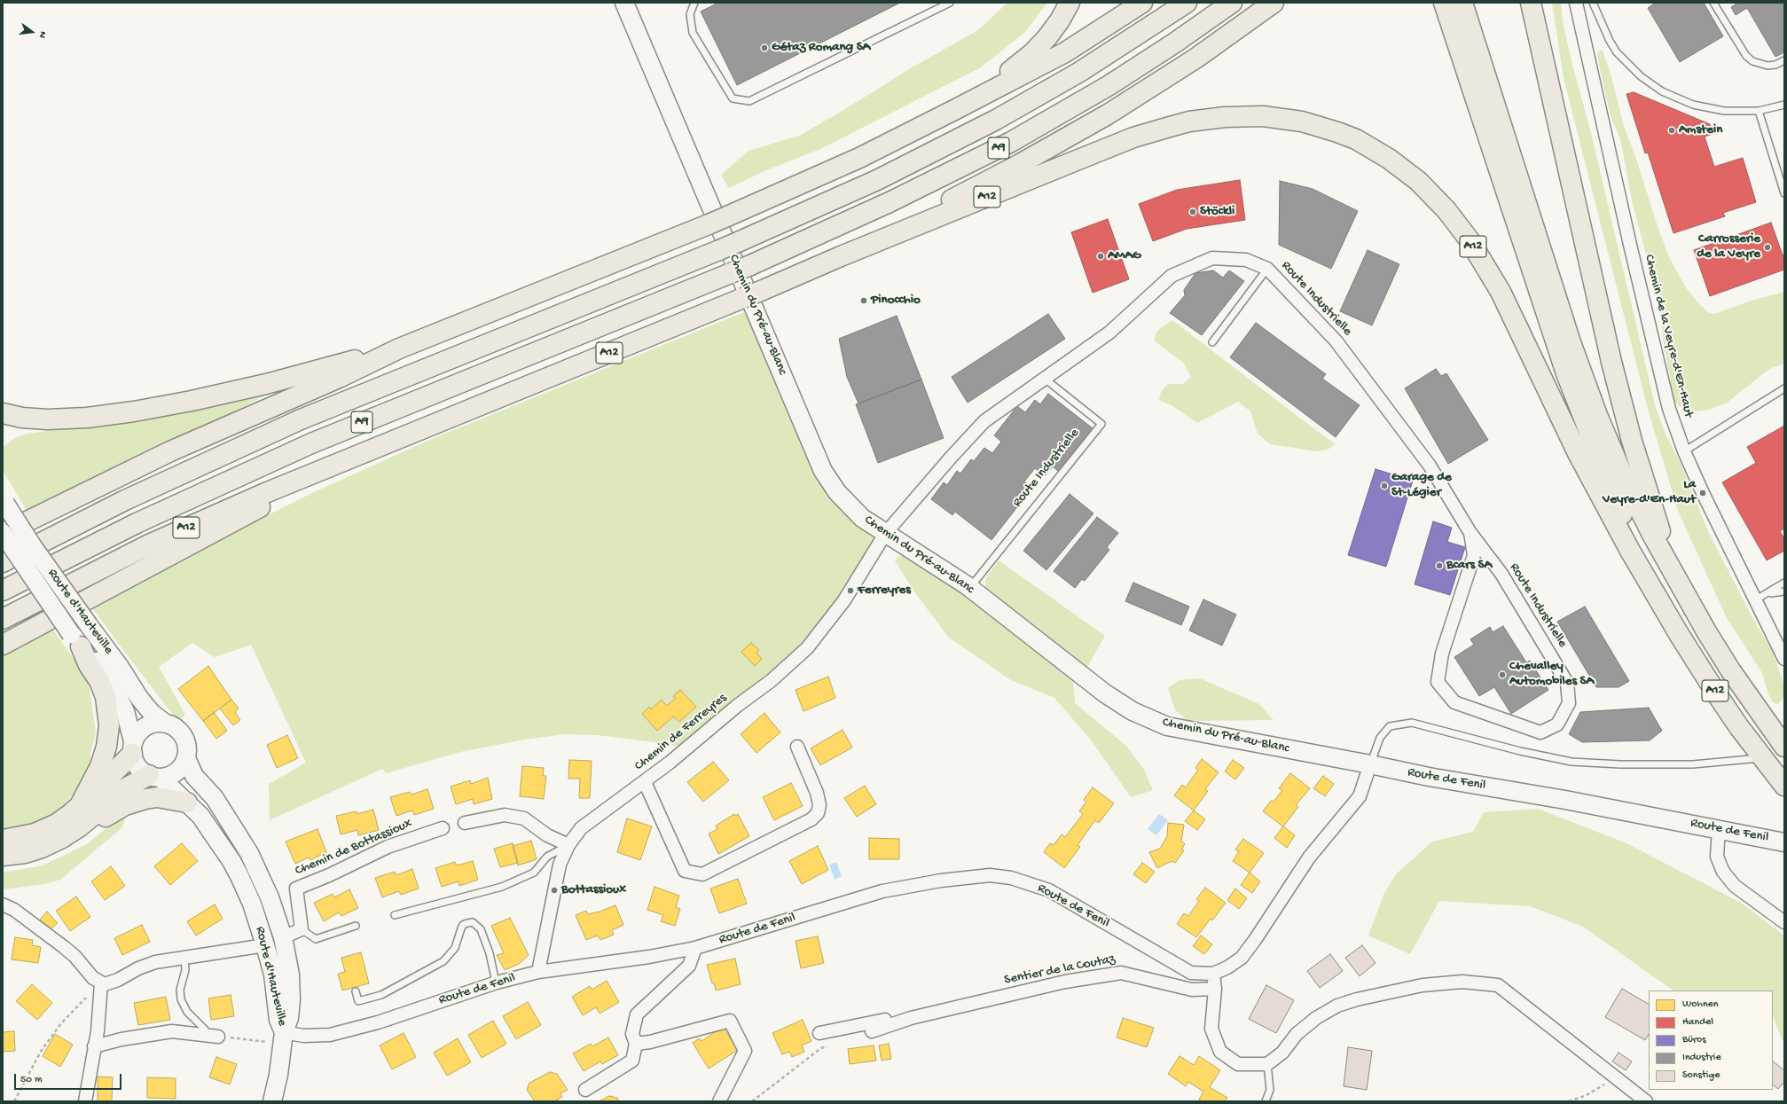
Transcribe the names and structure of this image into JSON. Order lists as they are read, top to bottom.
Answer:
{
  "streets": {
    "highway": ["A9", "A12"],
    "street": [
      "Route Industrielle",
      "Chemin du Pré-au-Blanc",
      "Chemin de la Veyre-d'En-Haut",
      "Route d'Hauteville",
      "Chemin de Ferreyres",
      "Route de Fenil",
      "Chemin de Bottassioux",
      "Sentier de la Coutaz"
    ]
  },
  "crossings": [
    ["Route Industrielle", "Chemin du Pré-au-Blanc"],
    ["Route Industrielle", "Chemin de Ferreyres"],
    ["Chemin du Pré-au-Blanc", "Chemin de Ferreyres"],
    ["Chemin du Pré-au-Blanc", "Route de Fenil"],
    ["Route d'Hauteville", "Route de Fenil"],
    ["Chemin de Ferreyres", "Route de Fenil"]
  ],
  "places": [
    "Gétaz Romang SA",
    "Amstein",
    "Stöckli",
    "Carrosserie de la Veyre",
    "AMAG",
    "Pinocchio",
    "Garage de St-Légier",
    "La Veyre-d'En-Haut",
    "Bcars SA",
    "Ferreyres",
    "Chevalley Automobiles SA",
    "Bottassioux"
  ],
  "legend": [
    "Wohnen",
    "Handel",
    "Büros",
    "Industrie",
    "Sonstige"
  ],
  "scale_bar": "50 m",
  "north": "right"
}
